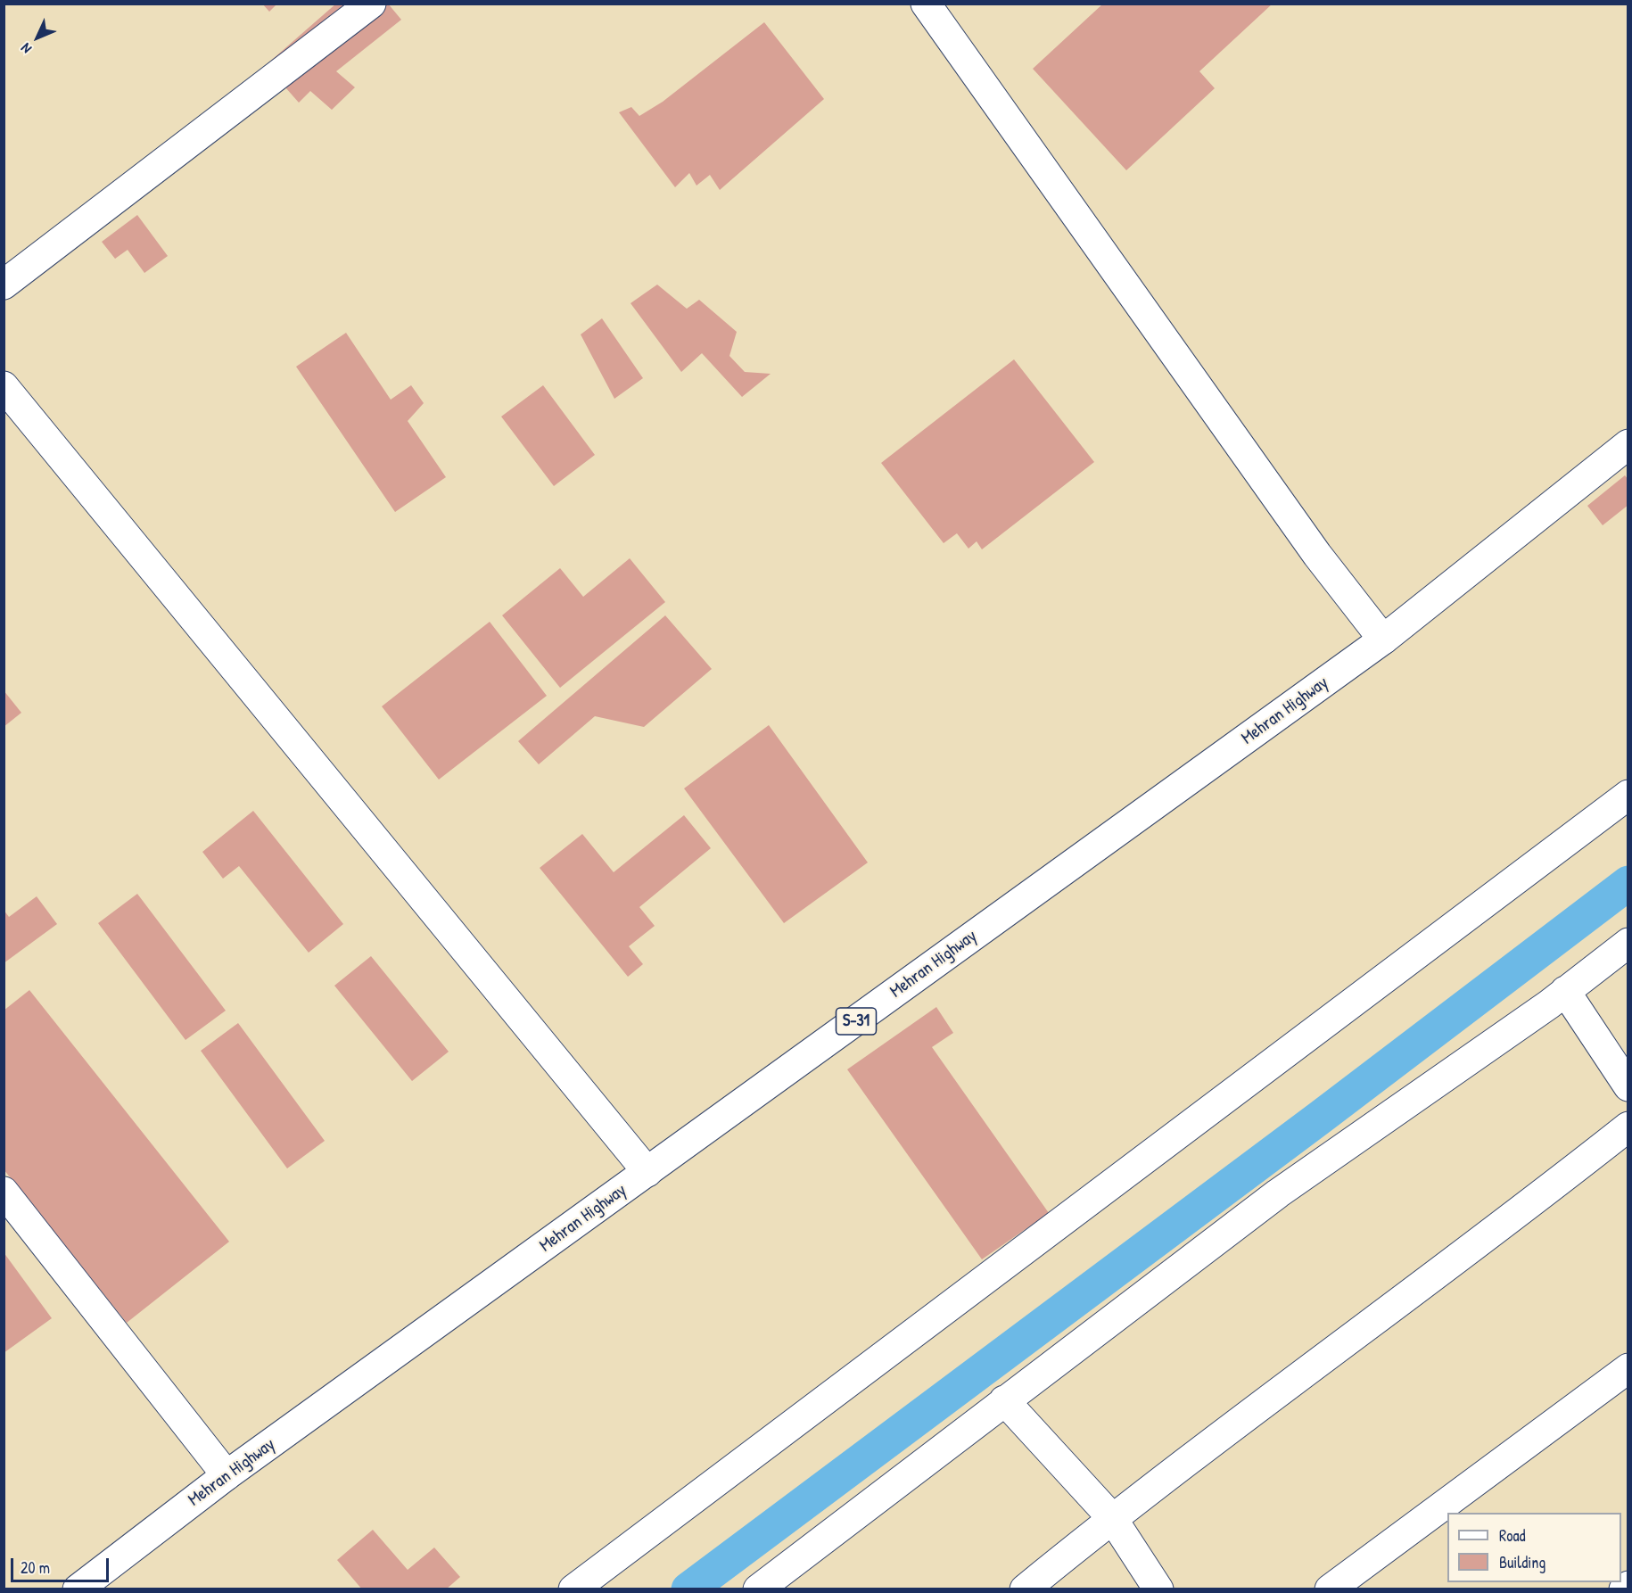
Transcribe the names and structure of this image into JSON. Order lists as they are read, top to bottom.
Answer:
{
  "streets": {
    "street": ["Mehran Highway", "S-31"]
  },
  "legend": ["Road", "Building"],
  "scale_bar": "20 m",
  "north": "bottom left"
}
